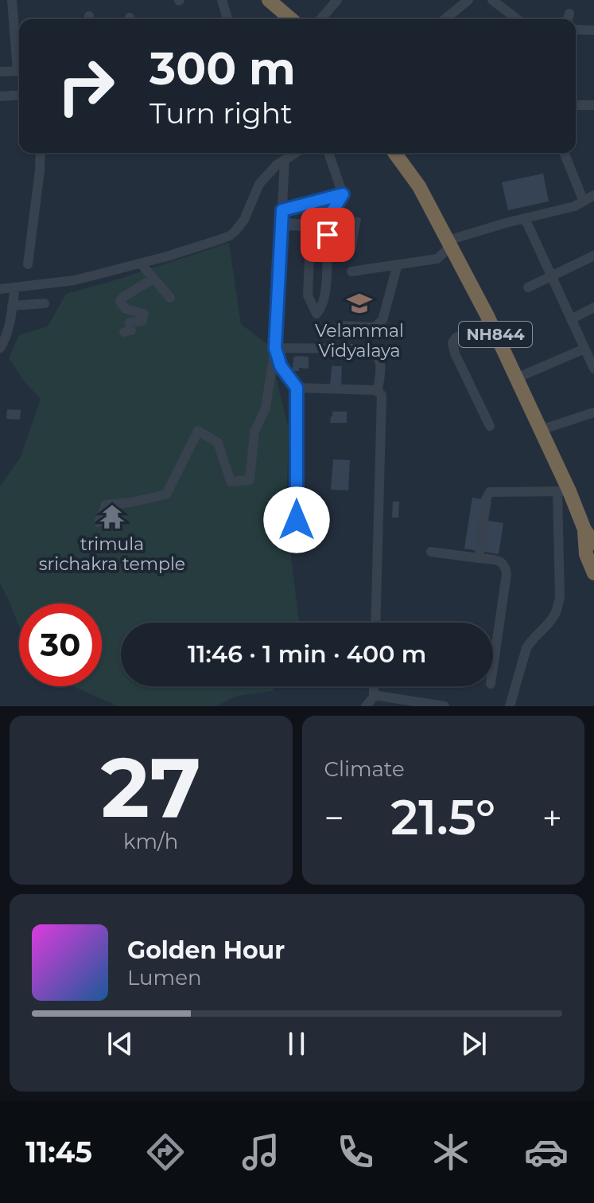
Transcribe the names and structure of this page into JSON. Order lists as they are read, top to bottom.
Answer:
{
  "streets": {
    "highway": ["NH844"]
  },
  "places": {
    "school or university": ["Velammal Vidyalaya"],
    "temple": ["trimula srichakra temple"]
  },
  "page": {
    "turn": ["300 m", "Turn right"],
    "limit": "30",
    "trip": "11:46 · 1 min · 400 m",
    "tile": [
      ["27", "km/h"],
      "Climate"
    ],
    "heat": ["−", "21.5°", "+"],
    "song": ["Golden Hour", "Lumen"],
    "tabs": "11:45"
  }
}
